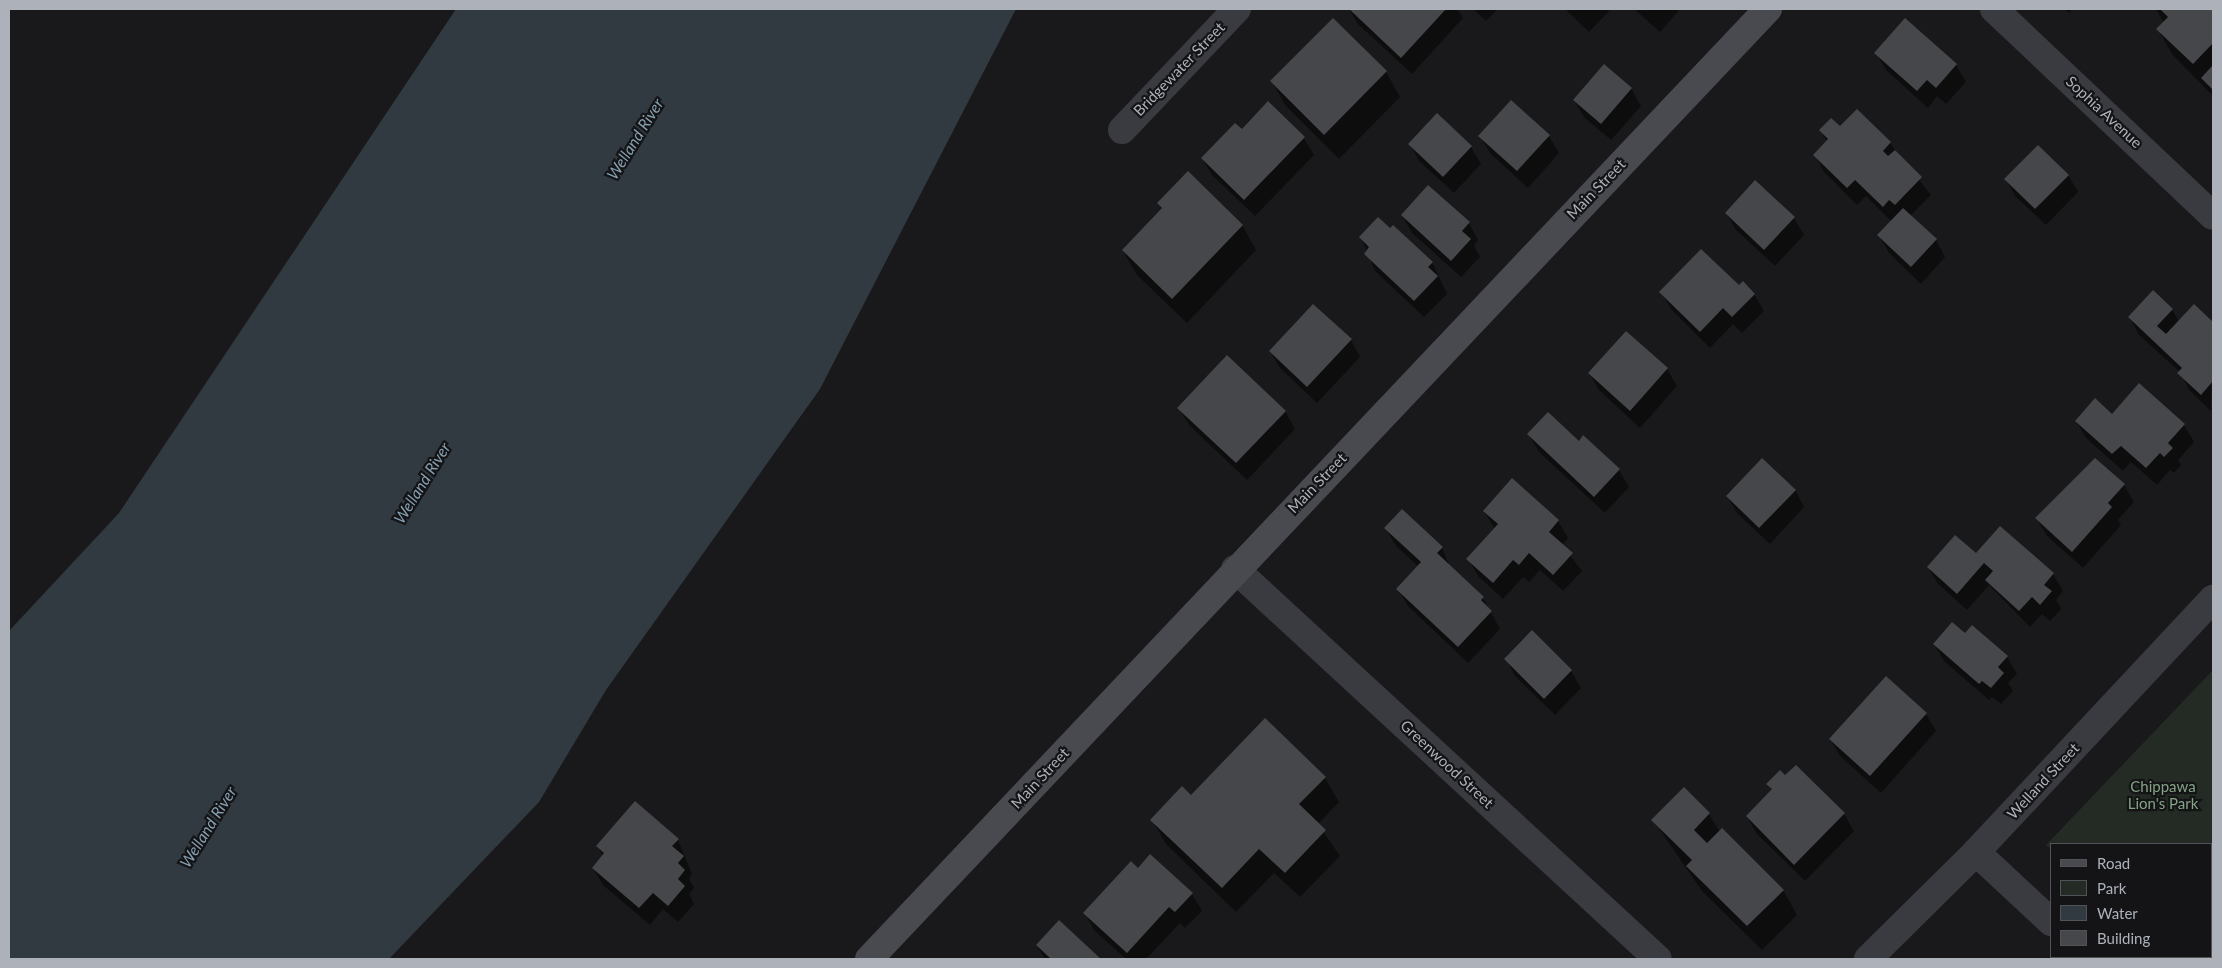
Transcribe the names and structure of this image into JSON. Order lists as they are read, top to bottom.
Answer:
{
  "streets": {
    "main road": ["Main Street"],
    "street": [
      "Bridgewater Street",
      "Sophia Avenue",
      "Greenwood Street",
      "Welland Street"
    ]
  },
  "crossings": [
    ["Main Street", "Greenwood Street"]
  ],
  "water": ["Welland River"],
  "parks": ["Chippawa Lion's Park"],
  "legend": [
    "Road",
    "Park",
    "Water",
    "Building"
  ]
}
